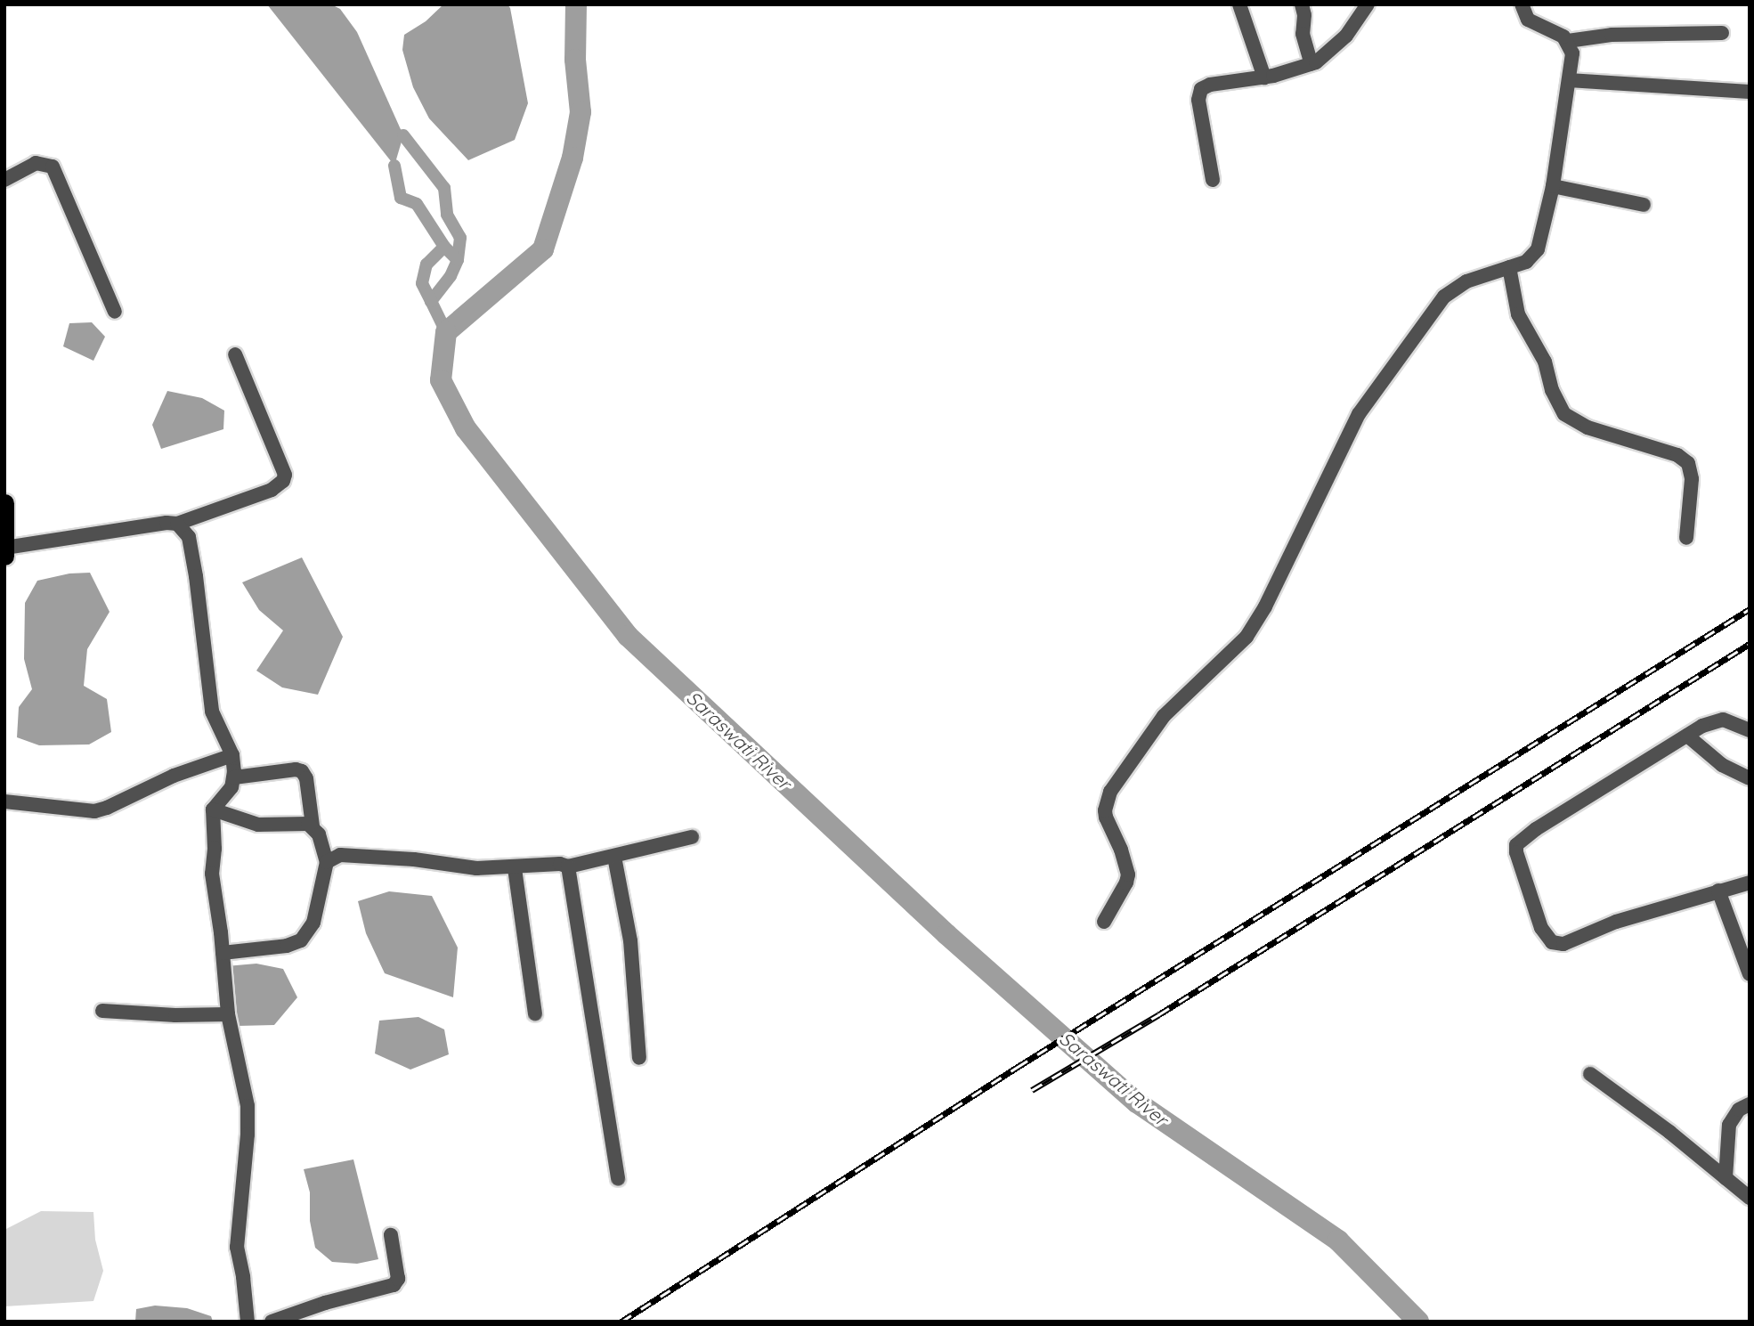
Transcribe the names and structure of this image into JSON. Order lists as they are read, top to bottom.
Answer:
{
  "water": ["Saraswati River"]
}
